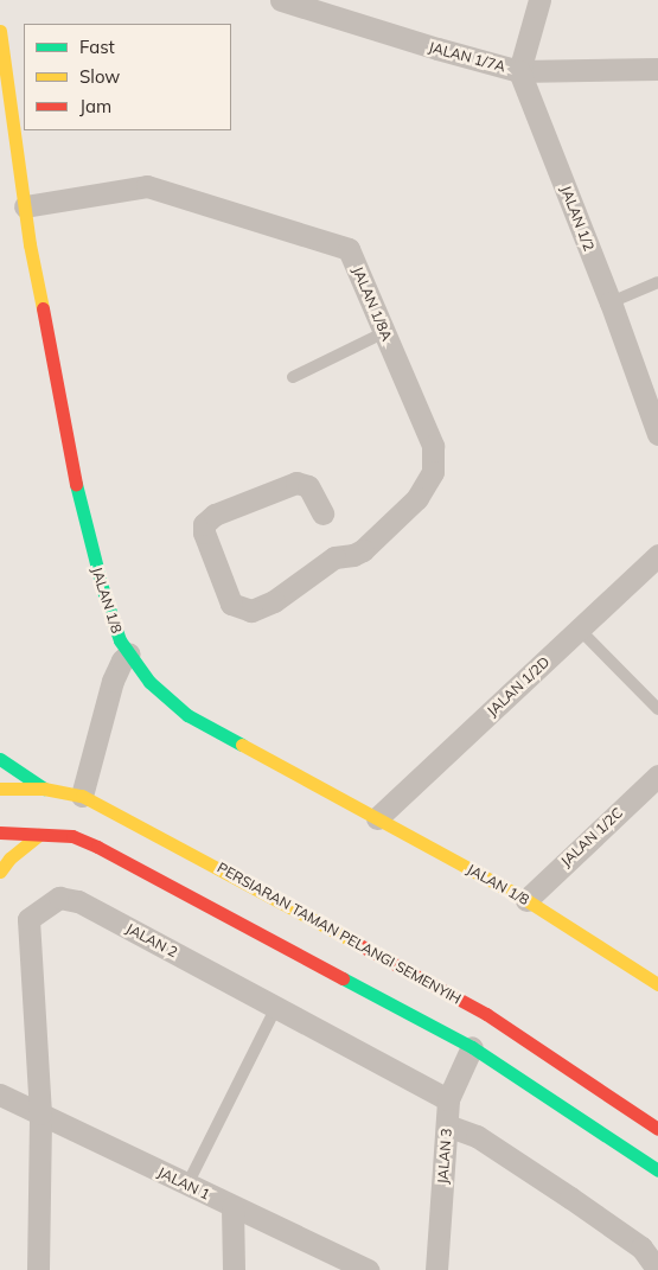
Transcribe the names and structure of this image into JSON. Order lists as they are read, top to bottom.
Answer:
{
  "streets": {
    "street": [
      "JALAN 1/7A",
      "JALAN 1/2",
      "JALAN 1/8A",
      "JALAN 1/8",
      "JALAN 1/2D",
      "JALAN 1/2C",
      "PERSIARAN TAMAN PELANGI SEMENYIH",
      "JALAN 2",
      "JALAN 3",
      "JALAN 1"
    ]
  },
  "crossings": [
    ["JALAN 1/7A", "JALAN 1/2"],
    ["JALAN 1/8A", "JALAN 1/8"],
    ["JALAN 1/8", "JALAN 1/2D"],
    ["JALAN 1/8", "JALAN 1/2C"],
    ["JALAN 2", "JALAN 3"],
    ["JALAN 2", "JALAN 1"]
  ],
  "legend": ["Fast", "Slow", "Jam"]
}
